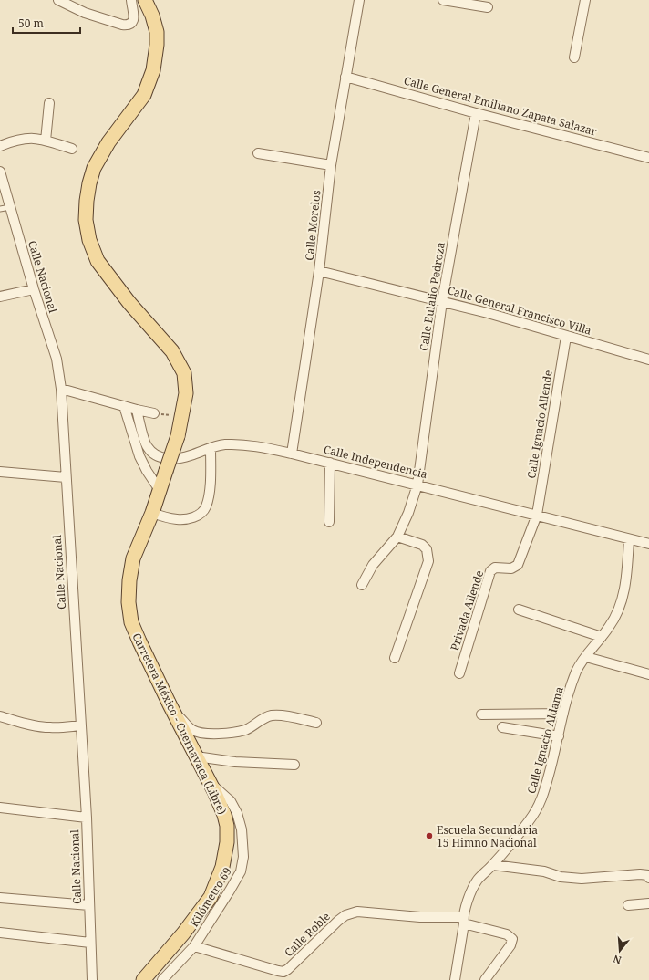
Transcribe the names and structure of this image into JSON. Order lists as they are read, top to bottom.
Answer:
{
  "streets": {
    "main road": ["Carretera México - Cuernavaca (Libre)"],
    "street": [
      "Calle General Emiliano Zapata Salazar",
      "Calle Morelos",
      "Calle Nacional",
      "Calle Eulalio Pedroza",
      "Calle General Francisco Villa",
      "Calle Ignacio Allende",
      "Calle Independencia",
      "Privada Allende",
      "Calle Ignacio Aldama",
      "Kilómetro 69",
      "Calle Roble"
    ]
  },
  "crossings": [
    ["Calle General Emiliano Zapata Salazar", "Calle Morelos"],
    ["Calle General Emiliano Zapata Salazar", "Calle Eulalio Pedroza"],
    ["Calle Morelos", "Calle General Francisco Villa"],
    ["Calle Morelos", "Calle Independencia"],
    ["Calle Eulalio Pedroza", "Calle General Francisco Villa"],
    ["Calle Eulalio Pedroza", "Calle Independencia"],
    ["Calle General Francisco Villa", "Calle Ignacio Allende"],
    ["Calle Ignacio Allende", "Calle Independencia"],
    ["Calle Ignacio Allende", "Privada Allende"],
    ["Calle Independencia", "Privada Allende"],
    ["Calle Independencia", "Calle Ignacio Aldama"],
    ["Carretera México - Cuernavaca (Libre)", "Kilómetro 69"],
    ["Calle Ignacio Aldama", "Calle Roble"],
    ["Kilómetro 69", "Calle Roble"]
  ],
  "places": ["Escuela Secundaria 15 Himno Nacional"],
  "scale_bar": "50 m",
  "north": "bottom"
}
